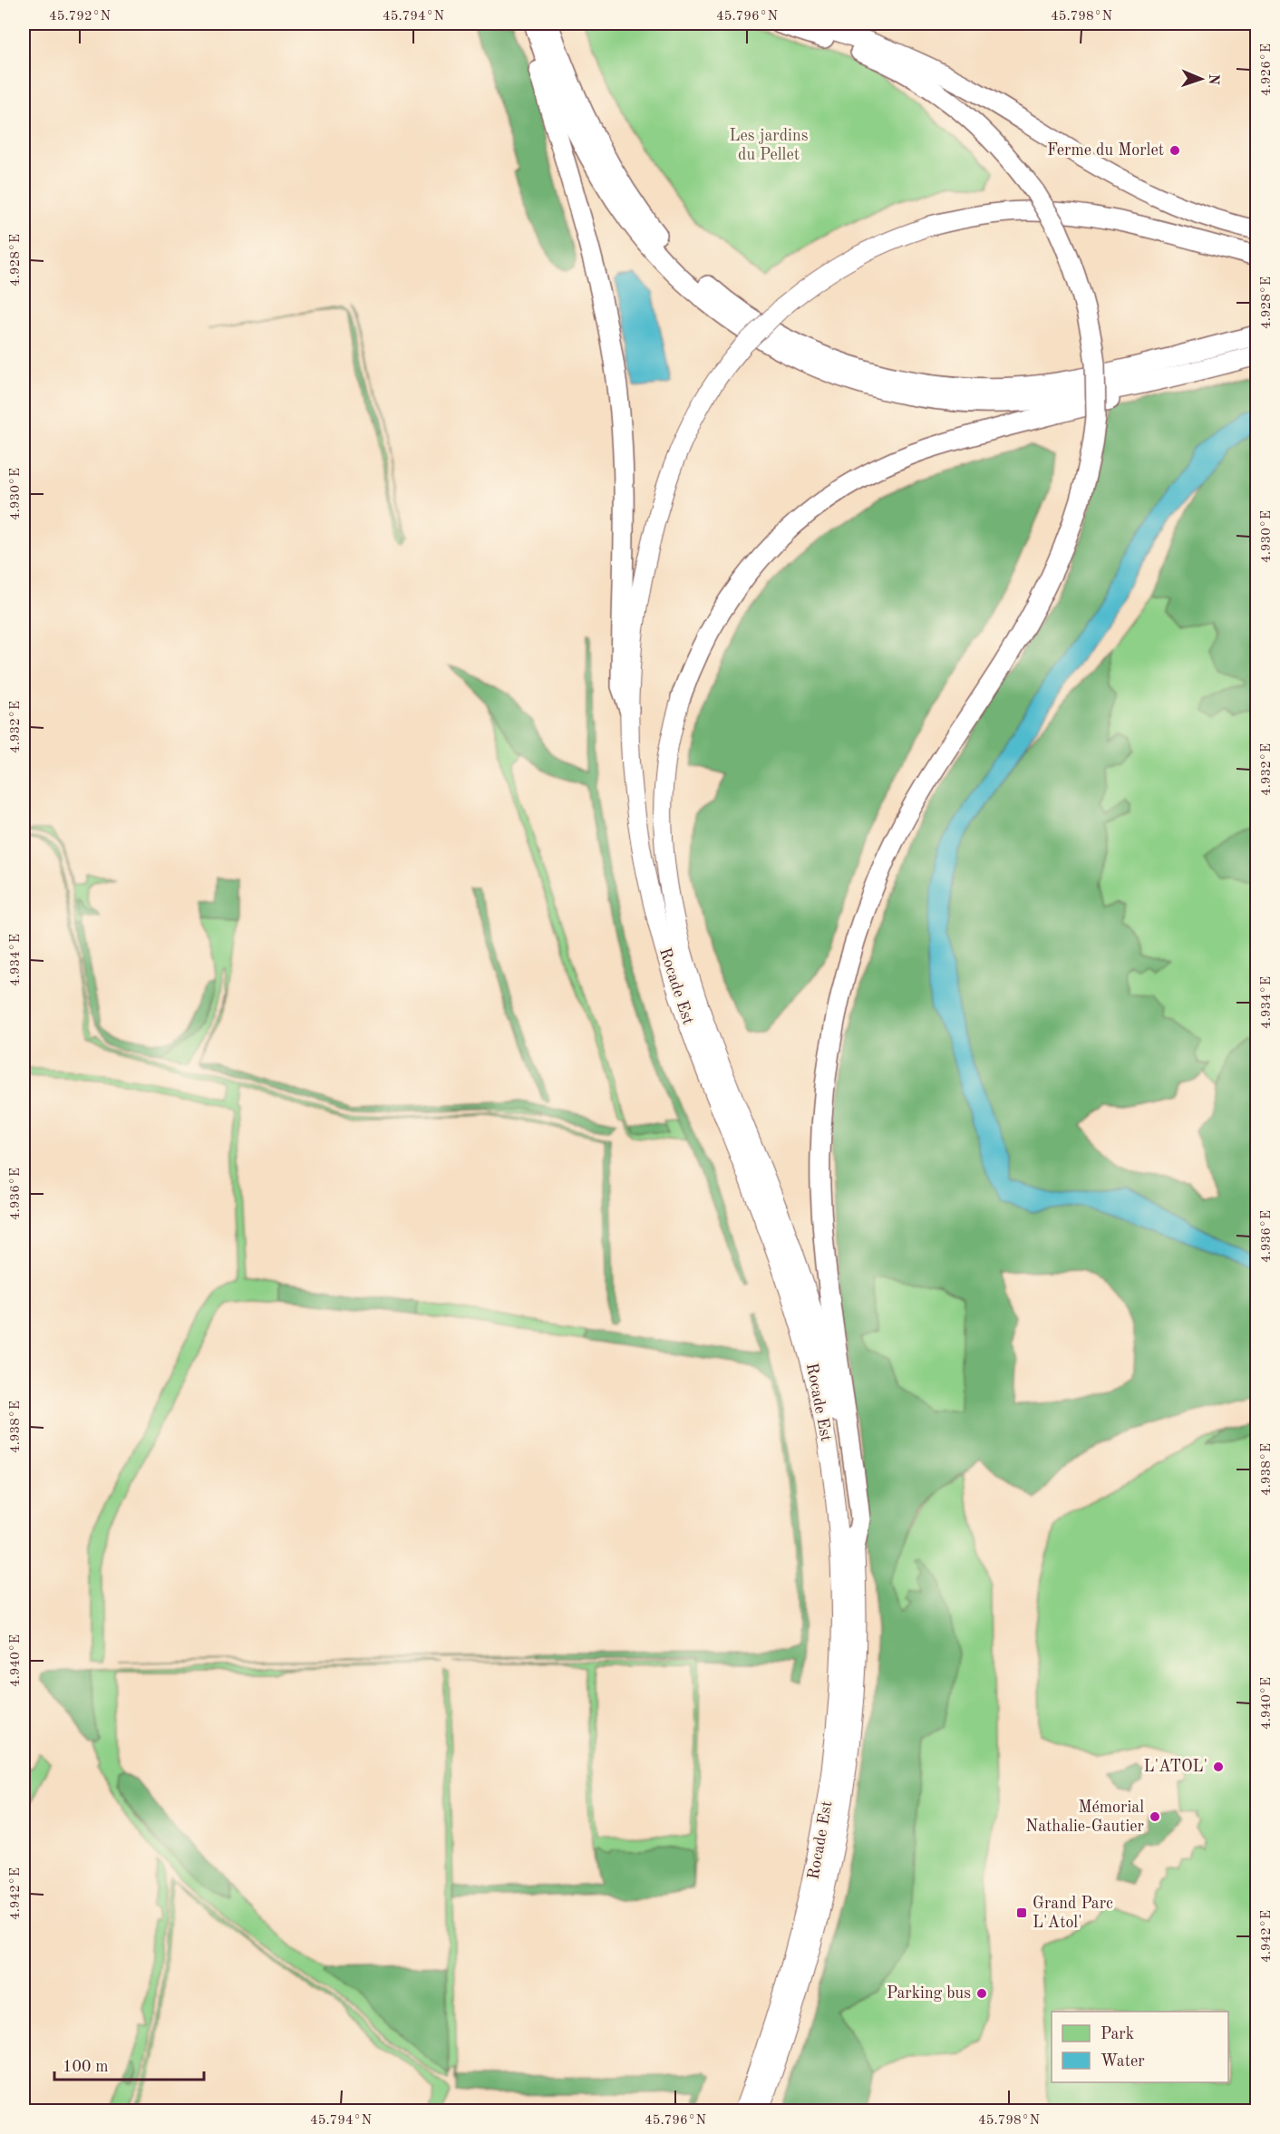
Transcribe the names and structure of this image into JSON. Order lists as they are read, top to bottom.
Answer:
{
  "streets": {
    "highway": ["Rocade Est"]
  },
  "parks": ["Les jardins du Pellet"],
  "places": {
    "other": [
      "Ferme du Morlet",
      "L'ATOL'",
      "Mémorial Nathalie-Gautier",
      "Parking bus"
    ],
    "transit": ["Grand Parc L'Atol'"]
  },
  "legend": ["Park", "Water"],
  "scale_bar": "100 m",
  "north": "right",
  "coordinates": [
    "45.792°N",
    "45.794°N",
    "45.796°N",
    "45.798°N",
    "4.926°E",
    "4.928°E",
    "4.930°E",
    "4.932°E",
    "4.934°E",
    "4.936°E",
    "4.938°E",
    "4.940°E",
    "4.942°E"
  ]
}
